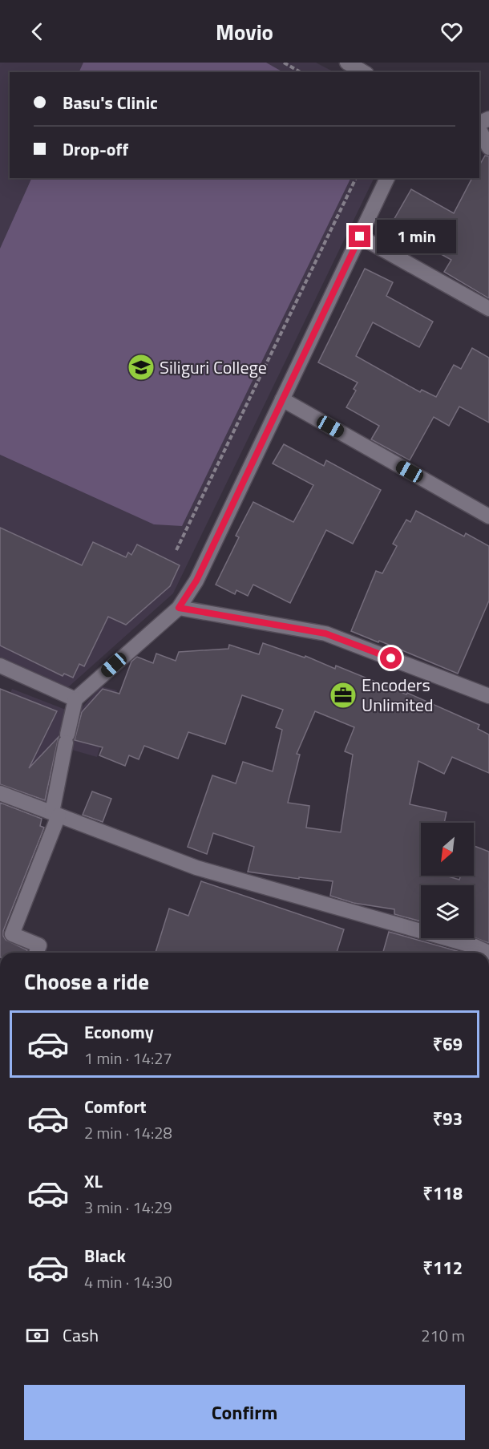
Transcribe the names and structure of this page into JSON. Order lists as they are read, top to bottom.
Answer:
{
  "places": {
    "school or university": ["Siliguri College"],
    "office": ["Encoders Unlimited"]
  },
  "north": "bottom left",
  "page": {
    "header": "Movio",
    "banner": ["Basu's Clinic", "Drop-off"],
    "bubble": "1 min",
    "heading": "Choose a ride",
    "list": [
      {
        "name": "Economy",
        "note": "1 min · 14:27",
        "value": "₹69"
      },
      {
        "name": "Comfort",
        "note": "2 min · 14:28",
        "value": "₹93"
      },
      {
        "name": "XL",
        "note": "3 min · 14:29",
        "value": "₹118"
      },
      {
        "name": "Black",
        "note": "4 min · 14:30",
        "value": "₹112"
      }
    ],
    "pay": ["Cash", "210 m"],
    "buttons": "Confirm"
  }
}
